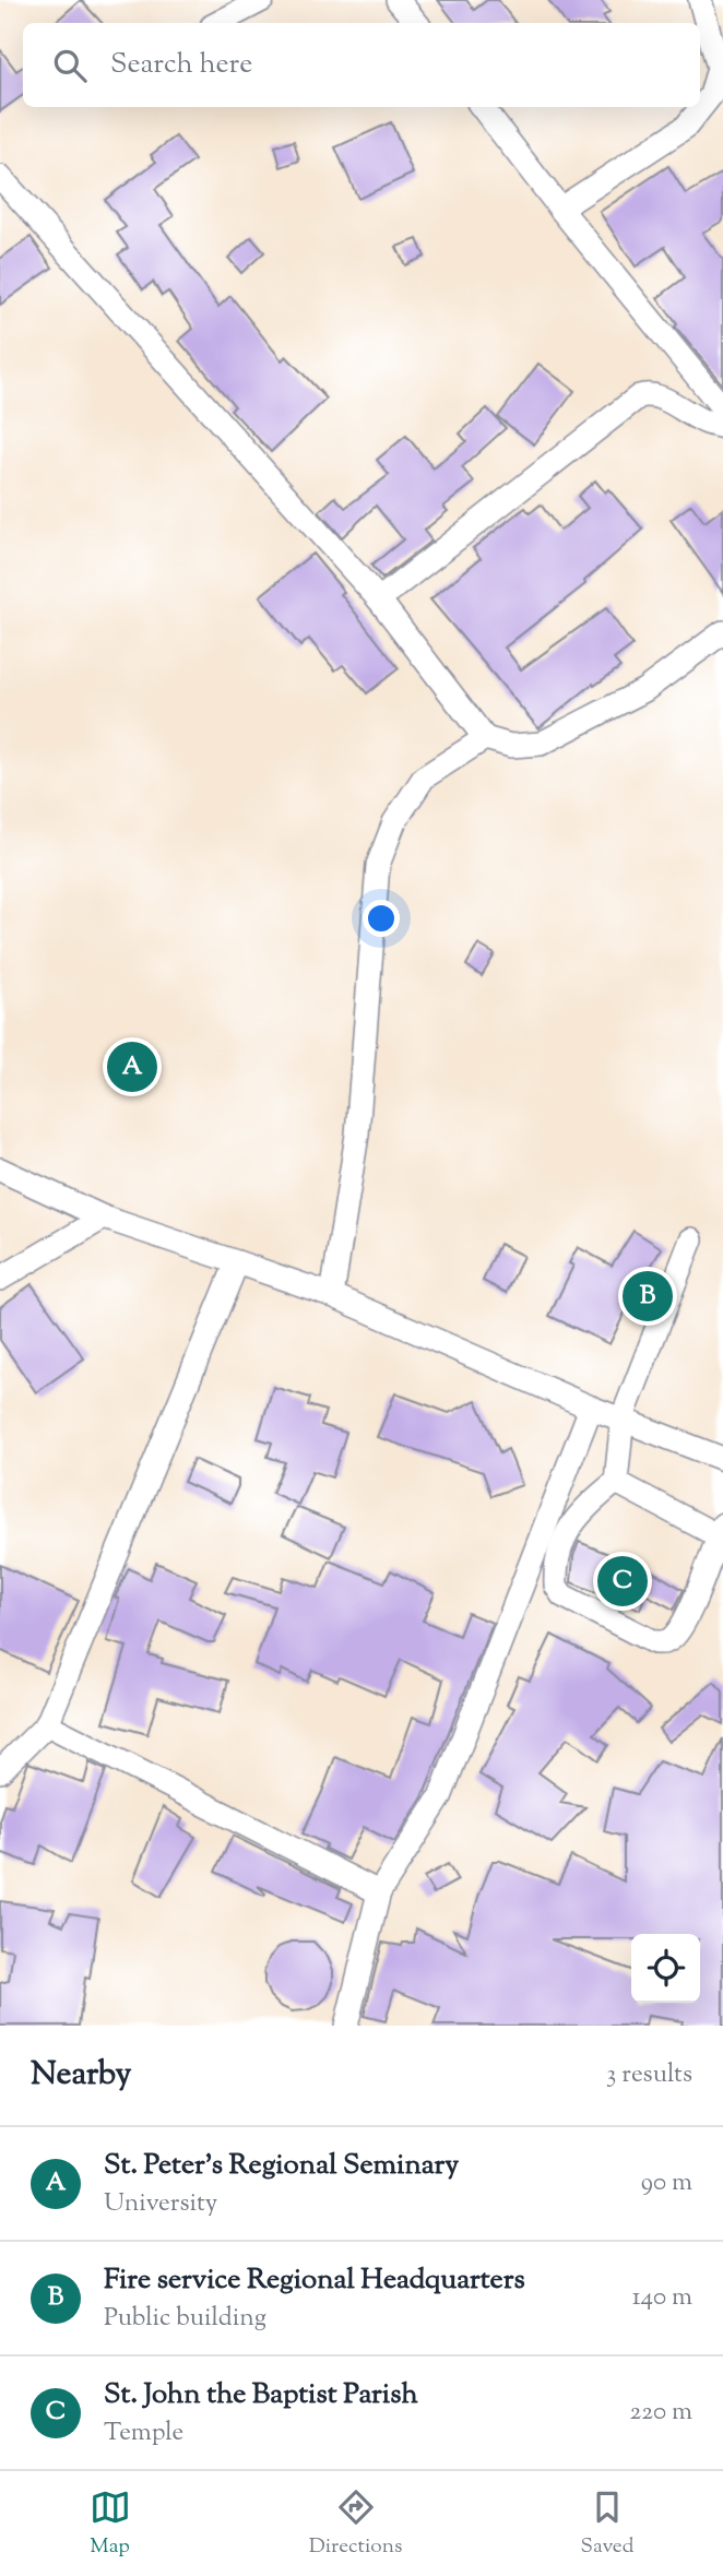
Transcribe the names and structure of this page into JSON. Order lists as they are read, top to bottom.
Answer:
{
  "page": {
    "search": "Search here",
    "pins": ["A", "B", "C"],
    "heading": ["Nearby", "3 results"],
    "list": [
      {
        "mark": "A",
        "name": "St. Peter’s Regional Seminary",
        "note": "University",
        "value": "90 m"
      },
      {
        "mark": "B",
        "name": "Fire service Regional Headquarters",
        "note": "Public building",
        "value": "140 m"
      },
      {
        "mark": "C",
        "name": "St. John the Baptist Parish",
        "note": "Temple",
        "value": "220 m"
      }
    ],
    "nav": ["Map", "Directions", "Saved"]
  }
}
